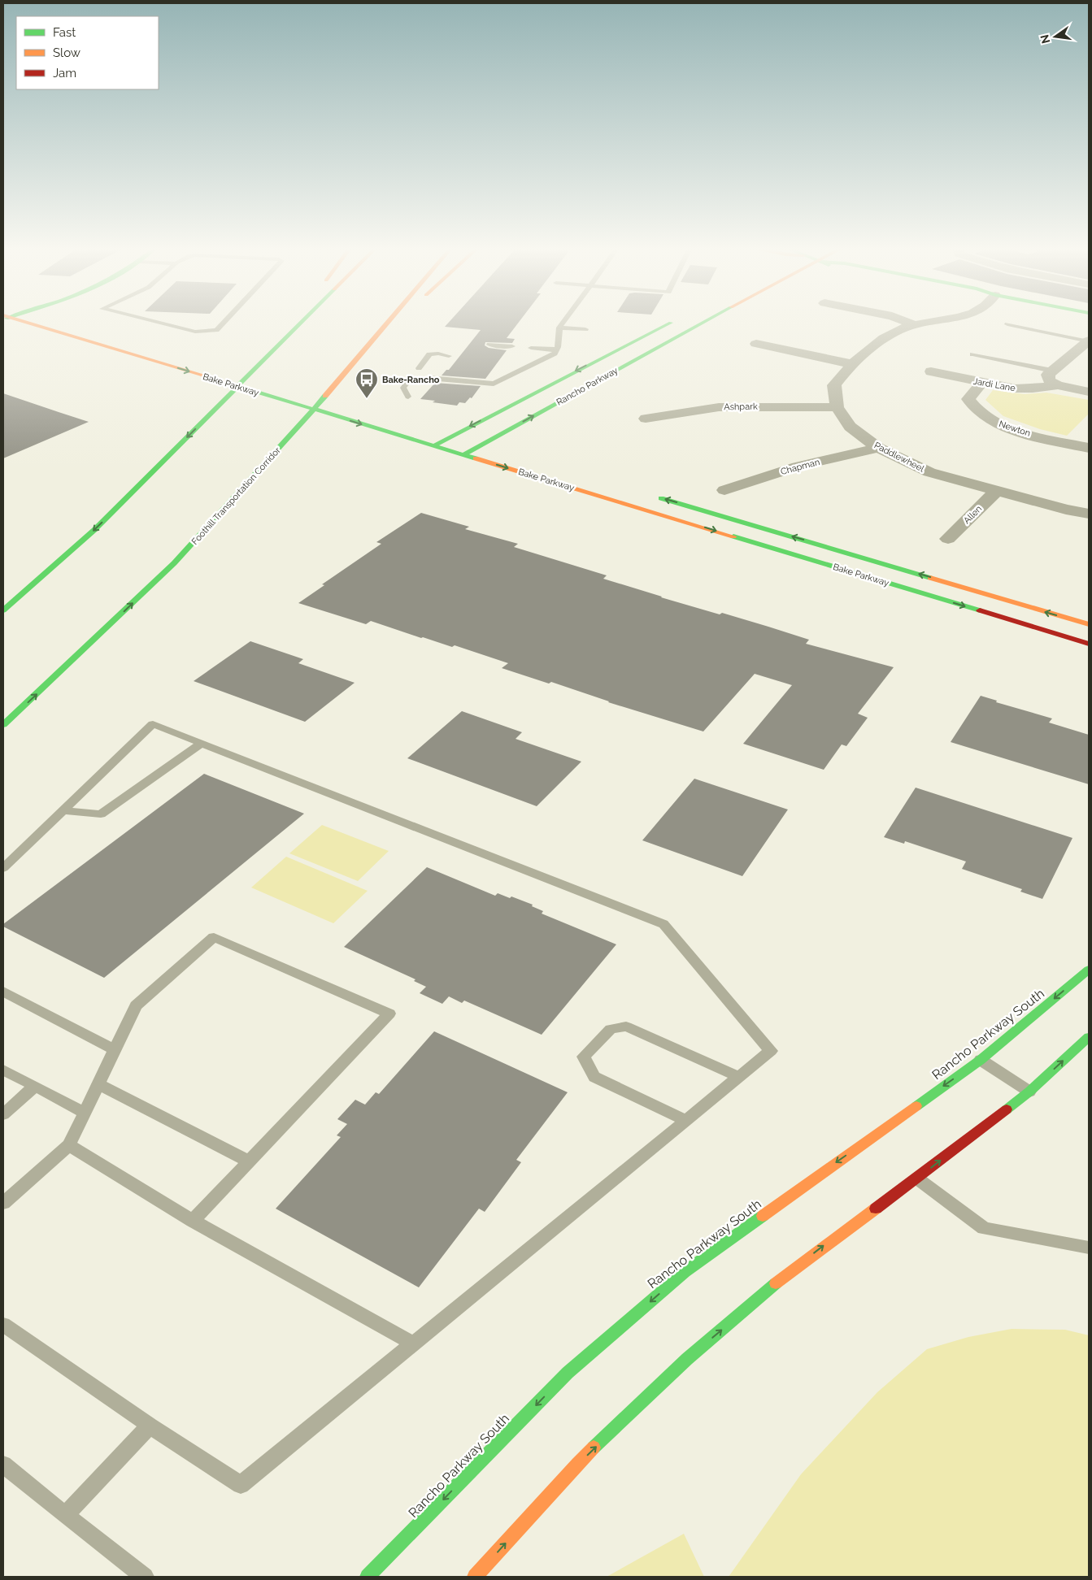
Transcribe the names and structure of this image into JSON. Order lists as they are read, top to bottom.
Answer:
{
  "streets": {
    "main road": [
      "Bake Parkway",
      "Rancho Parkway",
      "Foothill Transportation Corridor",
      "Rancho Parkway South"
    ],
    "street": [
      "Jardi Lane",
      "Ashpark",
      "Newton",
      "Paddlewheel",
      "Chapman",
      "Allen"
    ]
  },
  "crossings": [
    ["Bake Parkway", "Rancho Parkway"],
    ["Jardi Lane", "Newton"],
    ["Ashpark", "Paddlewheel"],
    ["Paddlewheel", "Chapman"],
    ["Paddlewheel", "Allen"]
  ],
  "places": {
    "bus stop": ["Bake-Rancho"]
  },
  "legend": ["Fast", "Slow", "Jam"],
  "north": "left"
}
